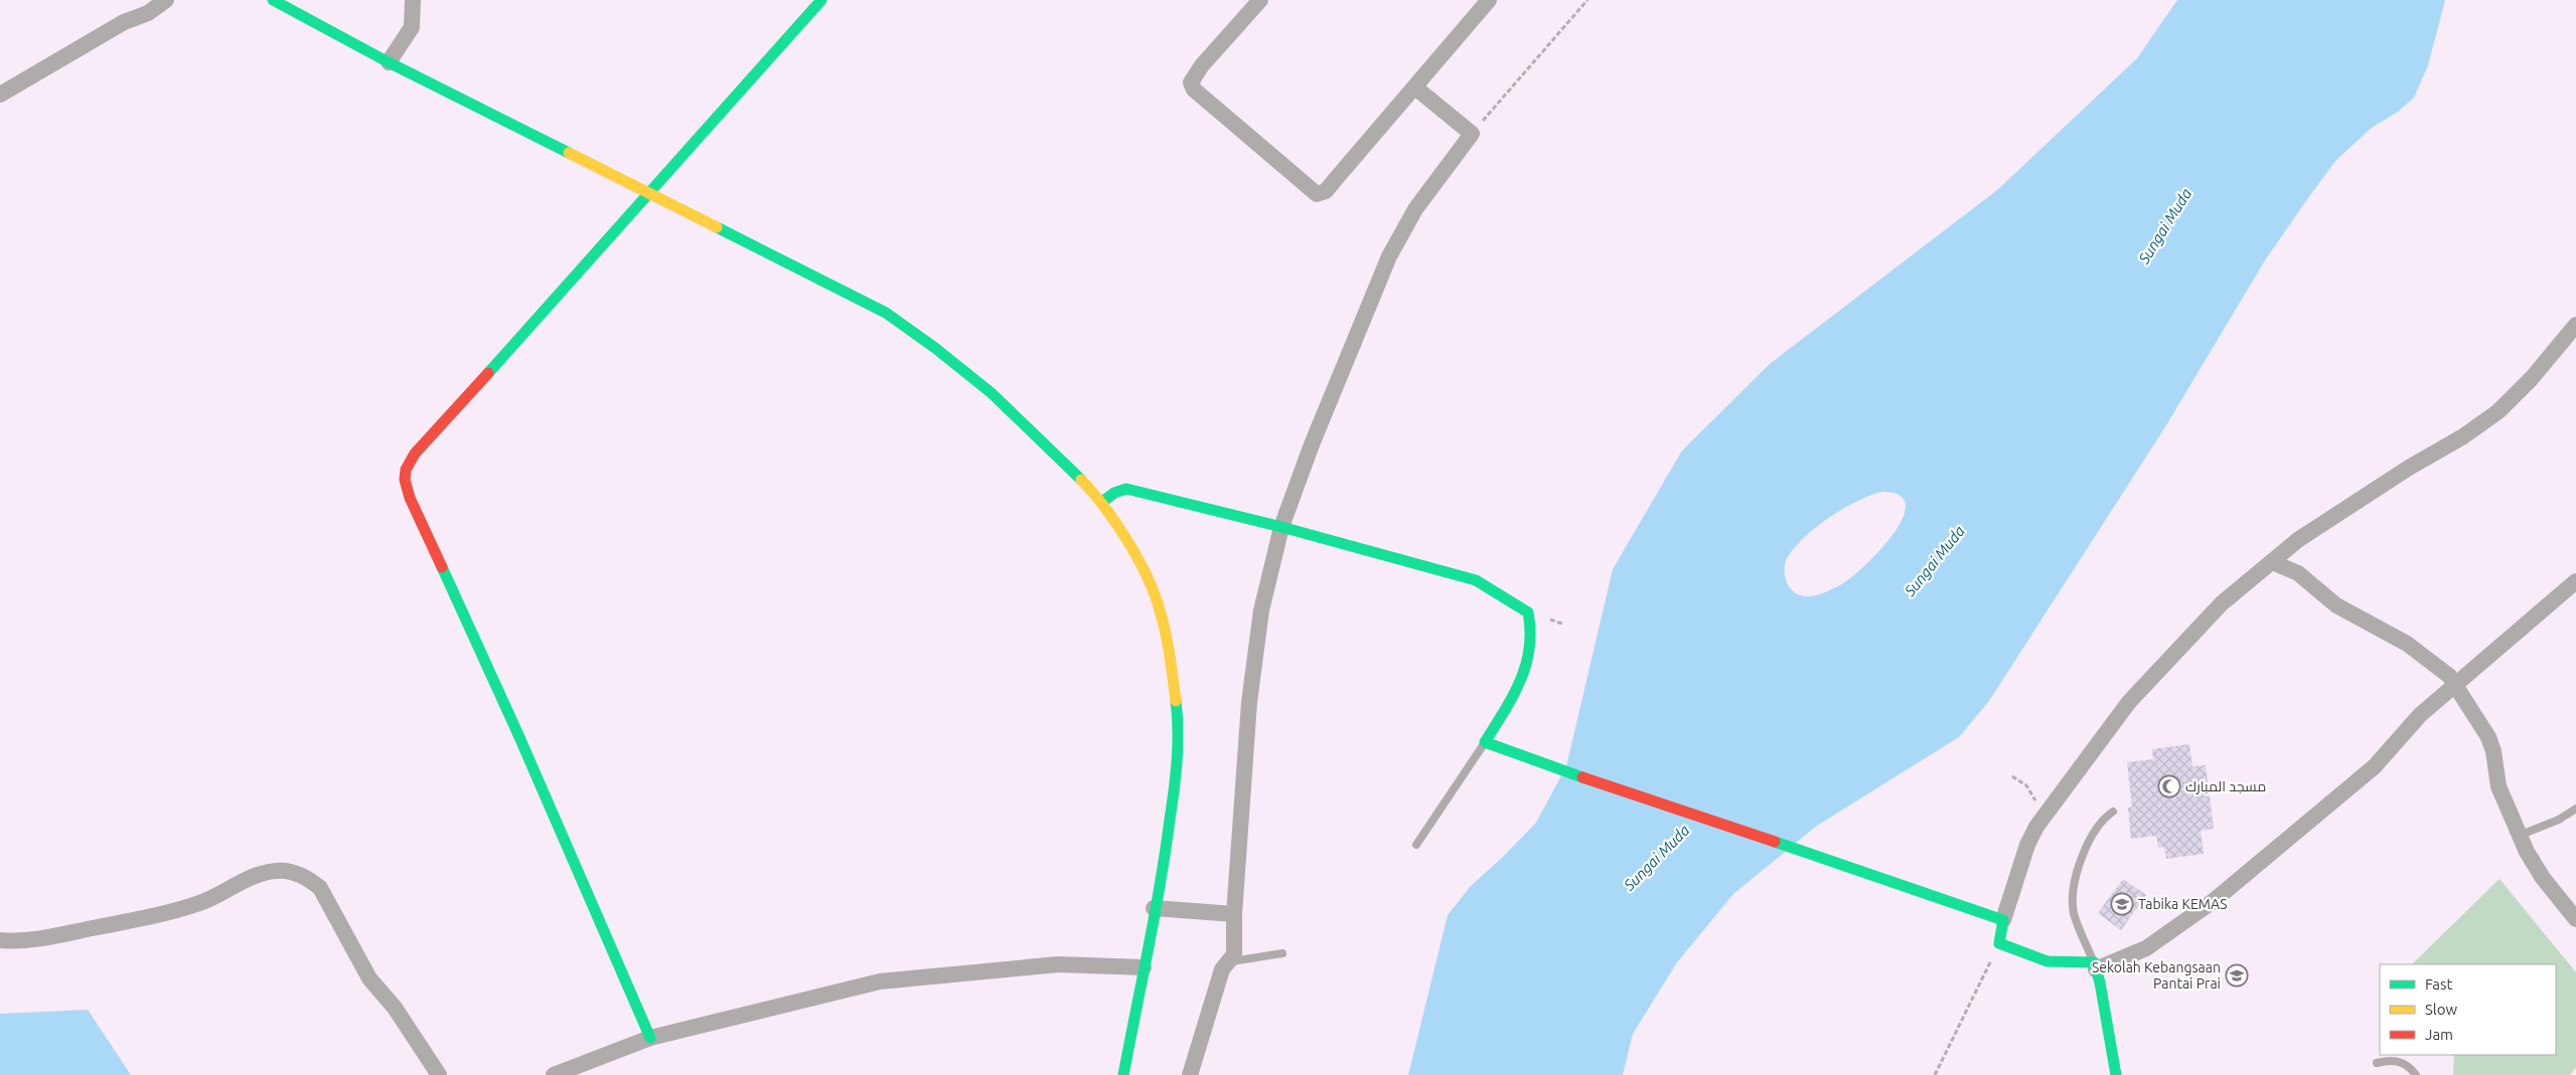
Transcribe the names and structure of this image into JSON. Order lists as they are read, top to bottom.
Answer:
{
  "water": ["Sungai Muda"],
  "places": {
    "mosque": ["مسجد المبارك"],
    "school or university": ["Tabika KEMAS", "Sekolah Kebangsaan Pantai Prai"]
  },
  "legend": ["Fast", "Slow", "Jam"]
}
